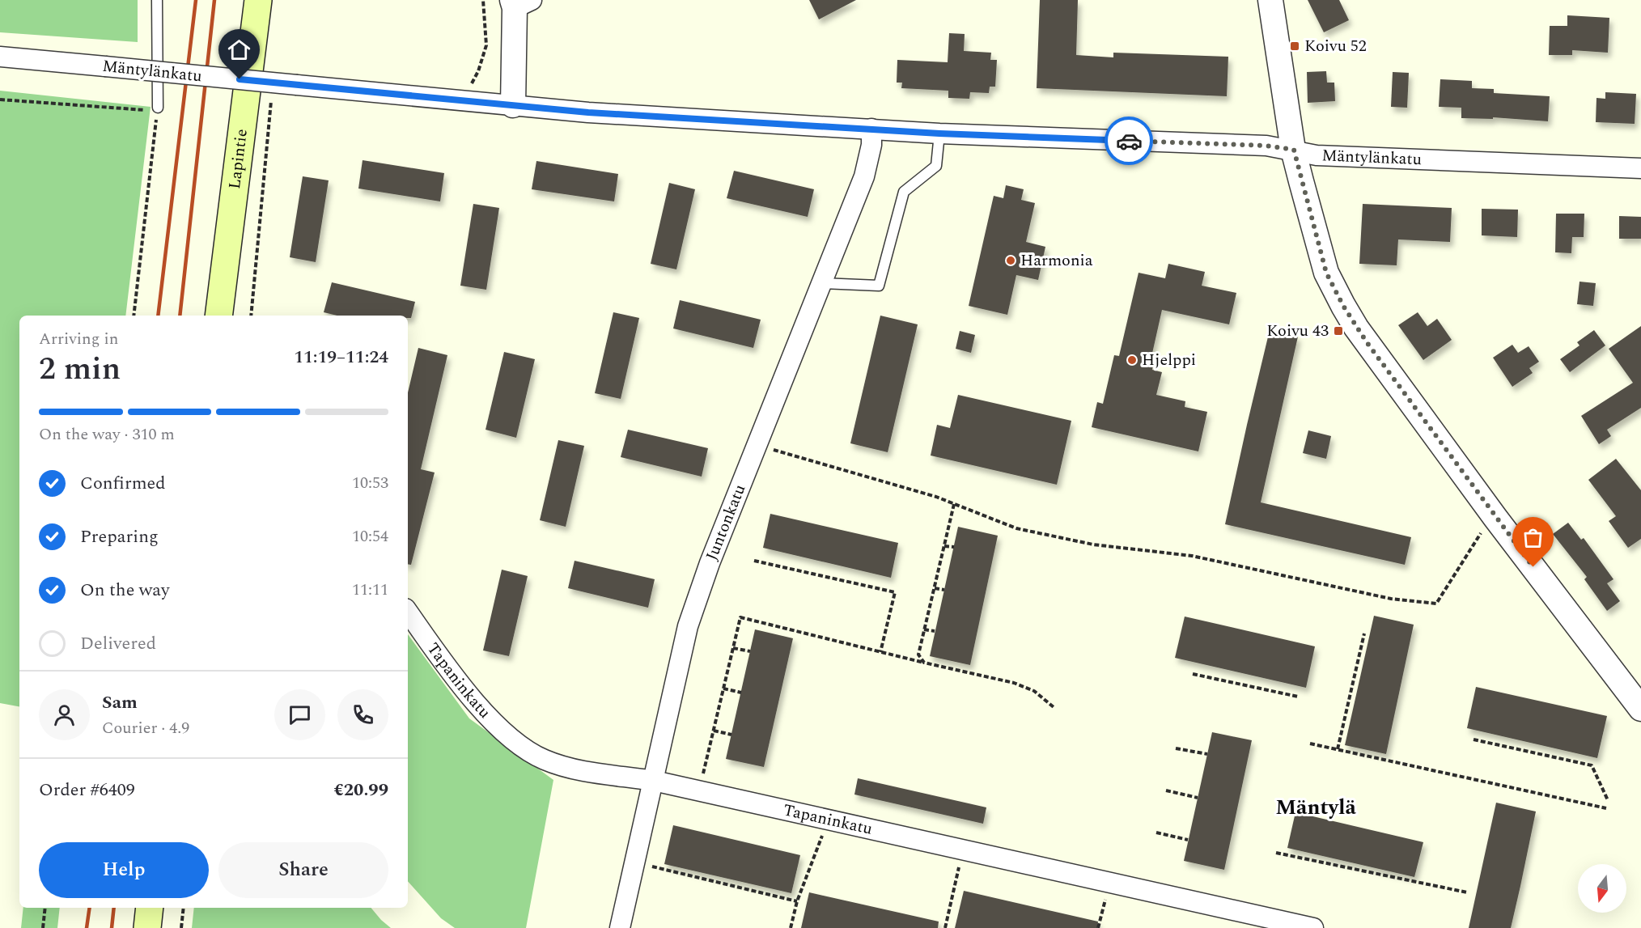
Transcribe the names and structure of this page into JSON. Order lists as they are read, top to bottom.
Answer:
{
  "streets": {
    "main road": ["Lapintie"],
    "street": ["Mäntylänkatu", "Juntonkatu", "Tapaninkatu"]
  },
  "crossings": [
    ["Mäntylänkatu", "Juntonkatu"],
    ["Juntonkatu", "Tapaninkatu"]
  ],
  "districts": ["Mäntylä"],
  "places": {
    "transit": ["Koivu 52", "Koivu 43"],
    "other": ["Harmonia", "Hjelppi"]
  },
  "north": "bottom",
  "page": {
    "heading": ["2 min", "Arriving in", "11:19–11:24"],
    "panel": [
      "Sam",
      "Courier · 4.9",
      "Order #6409",
      "€20.99"
    ],
    "bar": "On the way · 310 m",
    "list": [
      ["Confirmed", "10:53"],
      ["Preparing", "10:54"],
      ["On the way", "11:11"],
      "Delivered"
    ],
    "buttons": ["Help", "Share"]
  }
}
